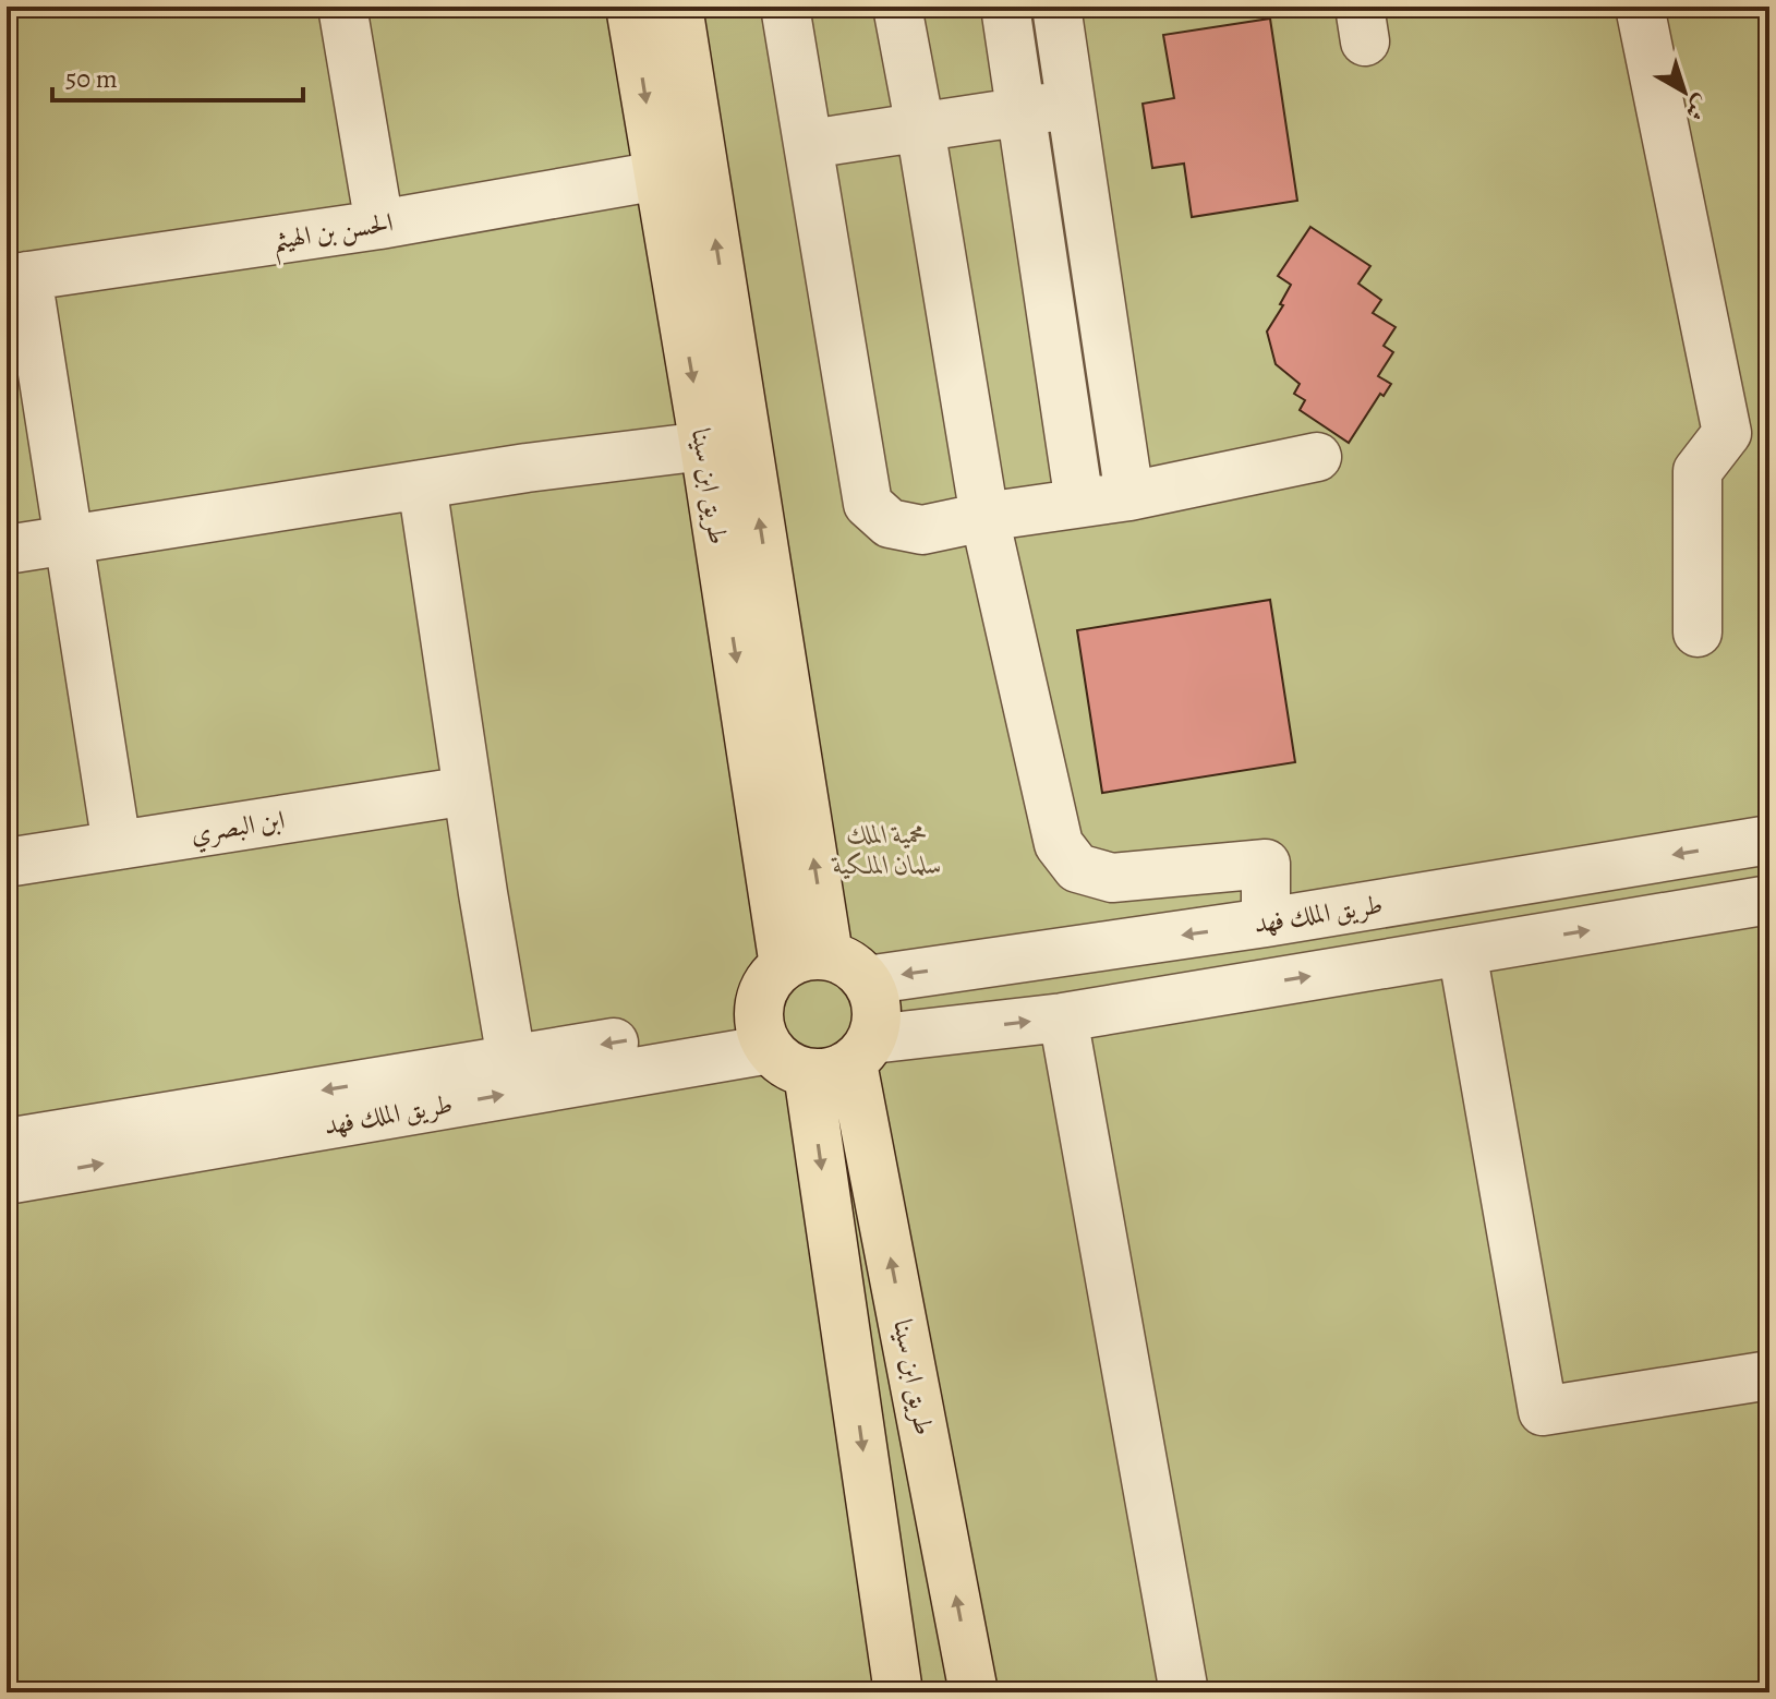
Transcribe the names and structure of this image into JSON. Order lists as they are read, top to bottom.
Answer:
{
  "streets": {
    "main road": ["طريق ابن سينا"],
    "street": ["الحسن بن الهيثم", "ابن البصري", "طريق الملك فهد"]
  },
  "crossings": [
    ["الحسن بن الهيثم", "طريق ابن سينا"],
    ["طريق ابن سينا", "طريق الملك فهد"]
  ],
  "parks": ["محمية الملك سلمان الملكية"],
  "scale_bar": "50 m",
  "north": "bottom right"
}
